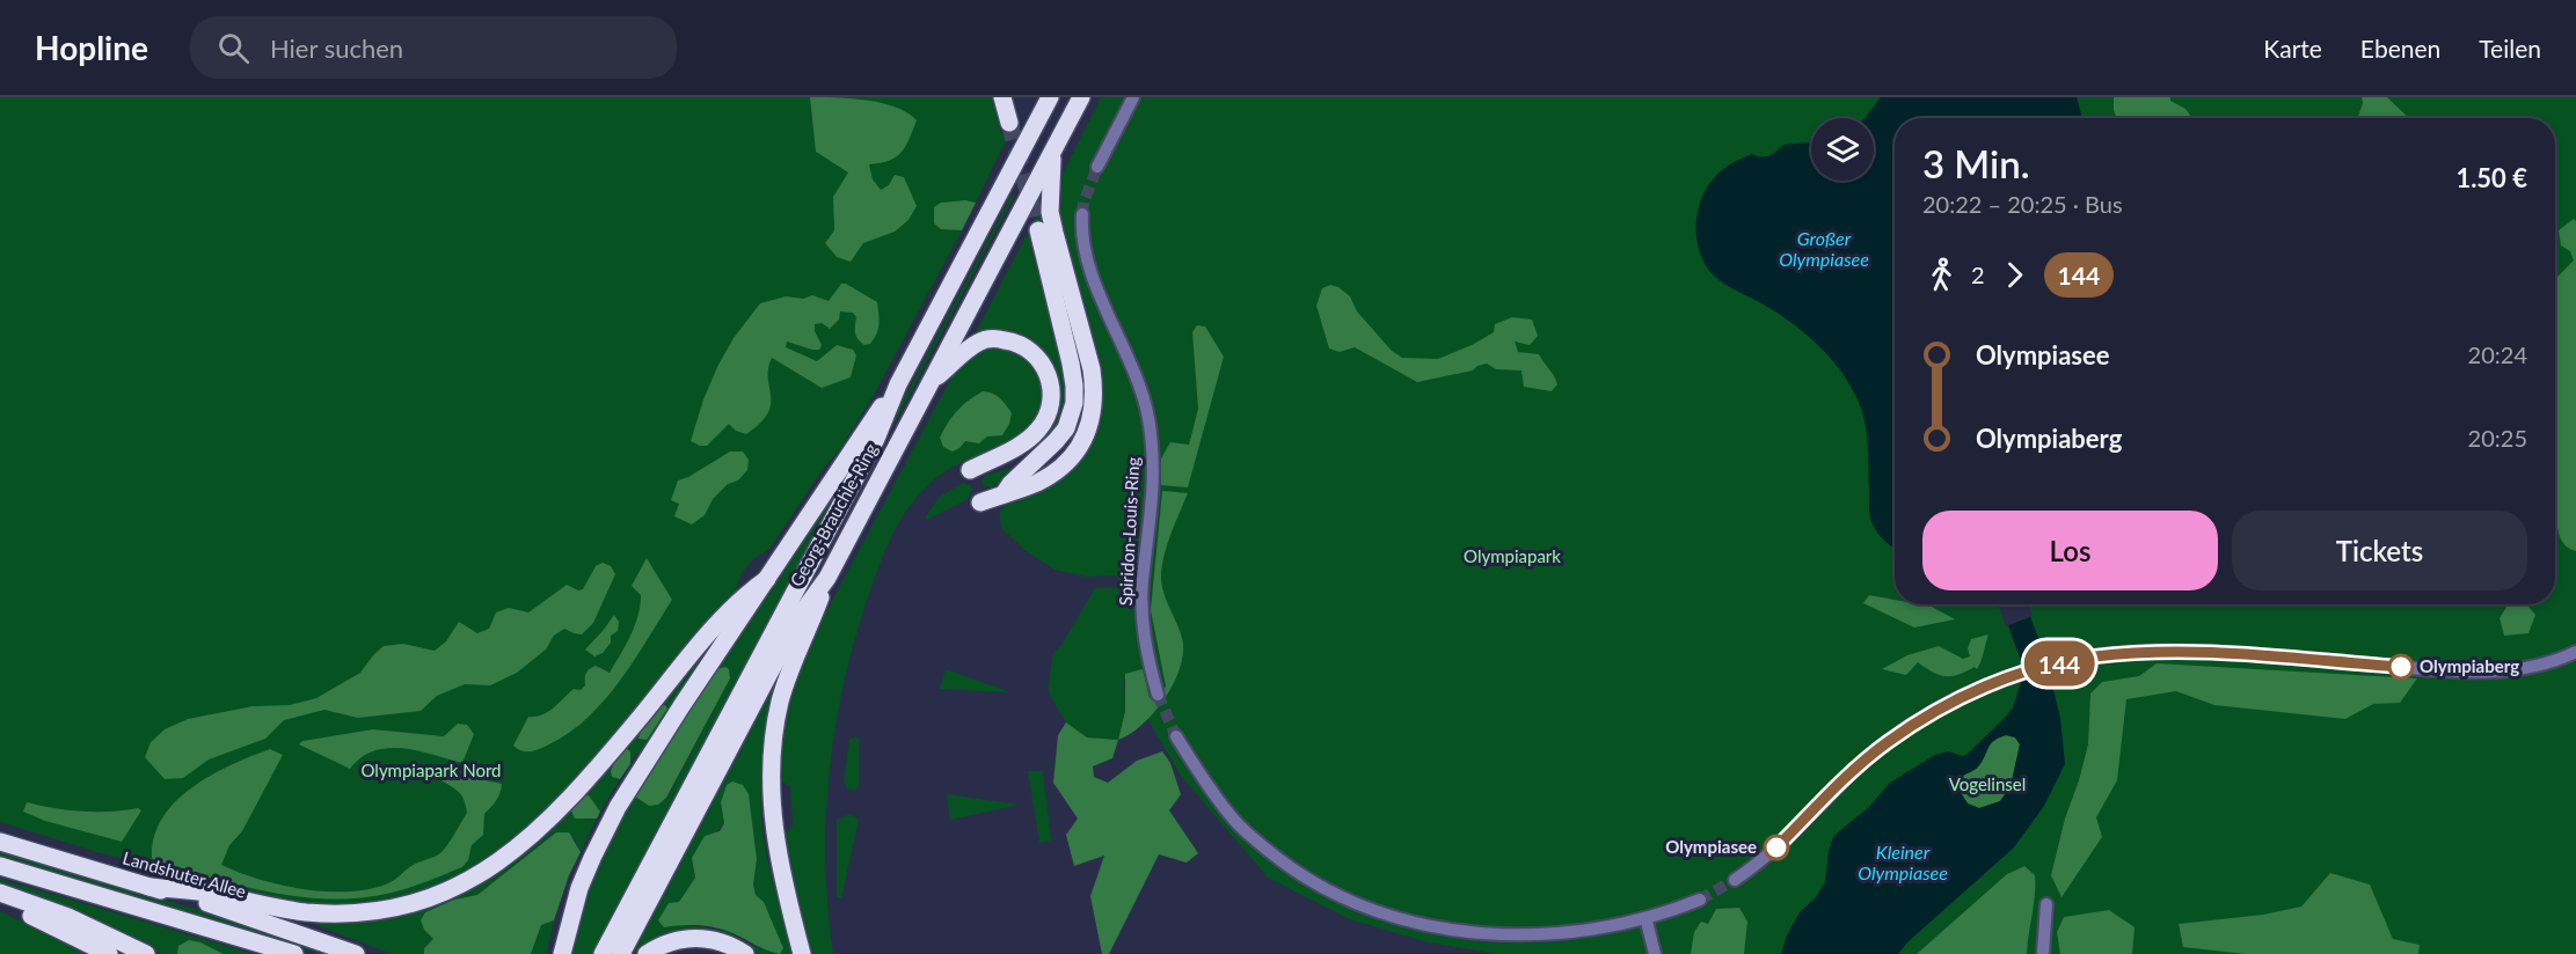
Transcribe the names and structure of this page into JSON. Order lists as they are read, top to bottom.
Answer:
{
  "streets": {
    "highway": ["Georg-Brauchle-Ring", "Landshuter Allee"],
    "street": ["Spiridon-Louis-Ring"]
  },
  "water": ["Großer Olympiasee", "Kleiner Olympiasee"],
  "parks": ["Olympiapark", "Olympiapark Nord", "Vogelinsel"],
  "places": ["Olympiaberg", "Olympiasee"],
  "lines": ["bus line 144"],
  "page": {
    "header": "Hopline",
    "search": "Hier suchen",
    "nav": ["Karte", "Ebenen", "Teilen"],
    "on_map": "144",
    "heading": ["3 Min.", "20:22 – 20:25 · Bus", "1.50 €"],
    "legs": ["2", "144"],
    "list": [
      {
        "name": "Olympiasee",
        "value": "20:24"
      },
      {
        "name": "Olympiaberg",
        "value": "20:25"
      }
    ],
    "buttons": ["Los", "Tickets"]
  }
}
